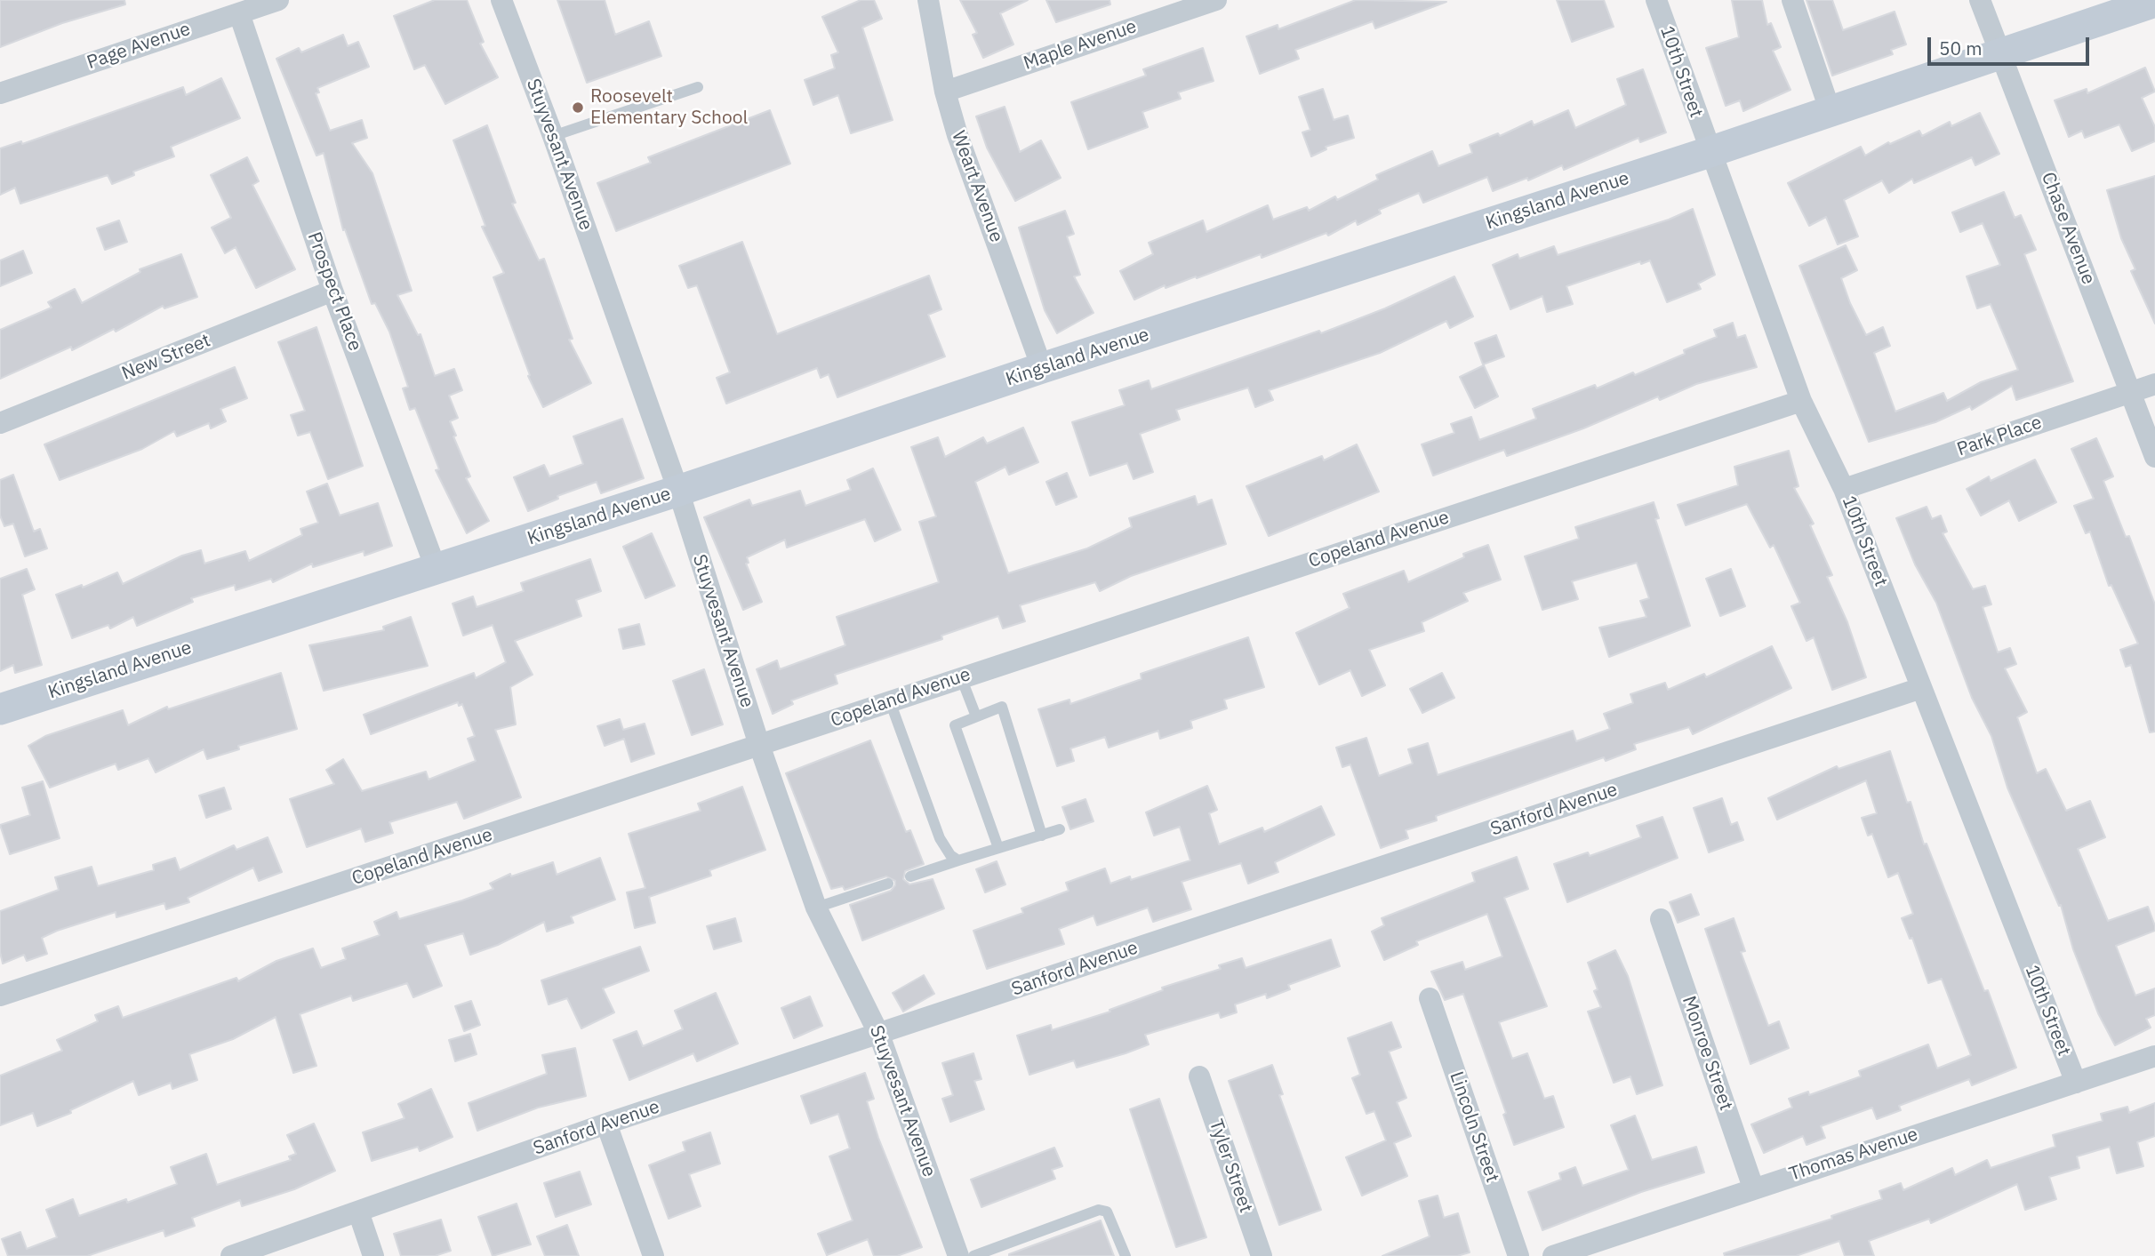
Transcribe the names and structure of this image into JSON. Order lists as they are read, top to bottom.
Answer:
{
  "streets": {
    "main road": ["Kingsland Avenue"],
    "street": [
      "Maple Avenue",
      "Page Avenue",
      "10th Street",
      "Stuyvesant Avenue",
      "Weart Avenue",
      "Chase Avenue",
      "Prospect Place",
      "New Street",
      "Park Place",
      "Copeland Avenue",
      "Sanford Avenue",
      "Monroe Street",
      "Lincoln Street",
      "Thomas Avenue",
      "Tyler Street"
    ]
  },
  "crossings": [
    ["Maple Avenue", "Weart Avenue"],
    ["Page Avenue", "Prospect Place"],
    ["10th Street", "Kingsland Avenue"],
    ["10th Street", "Park Place"],
    ["10th Street", "Copeland Avenue"],
    ["10th Street", "Sanford Avenue"],
    ["10th Street", "Thomas Avenue"],
    ["Stuyvesant Avenue", "Kingsland Avenue"],
    ["Stuyvesant Avenue", "Copeland Avenue"],
    ["Stuyvesant Avenue", "Sanford Avenue"],
    ["Weart Avenue", "Kingsland Avenue"],
    ["Kingsland Avenue", "Chase Avenue"],
    ["Kingsland Avenue", "Prospect Place"],
    ["Chase Avenue", "Park Place"],
    ["Prospect Place", "New Street"],
    ["Monroe Street", "Thomas Avenue"]
  ],
  "places": ["Roosevelt Elementary School"],
  "scale_bar": "50 m"
}
